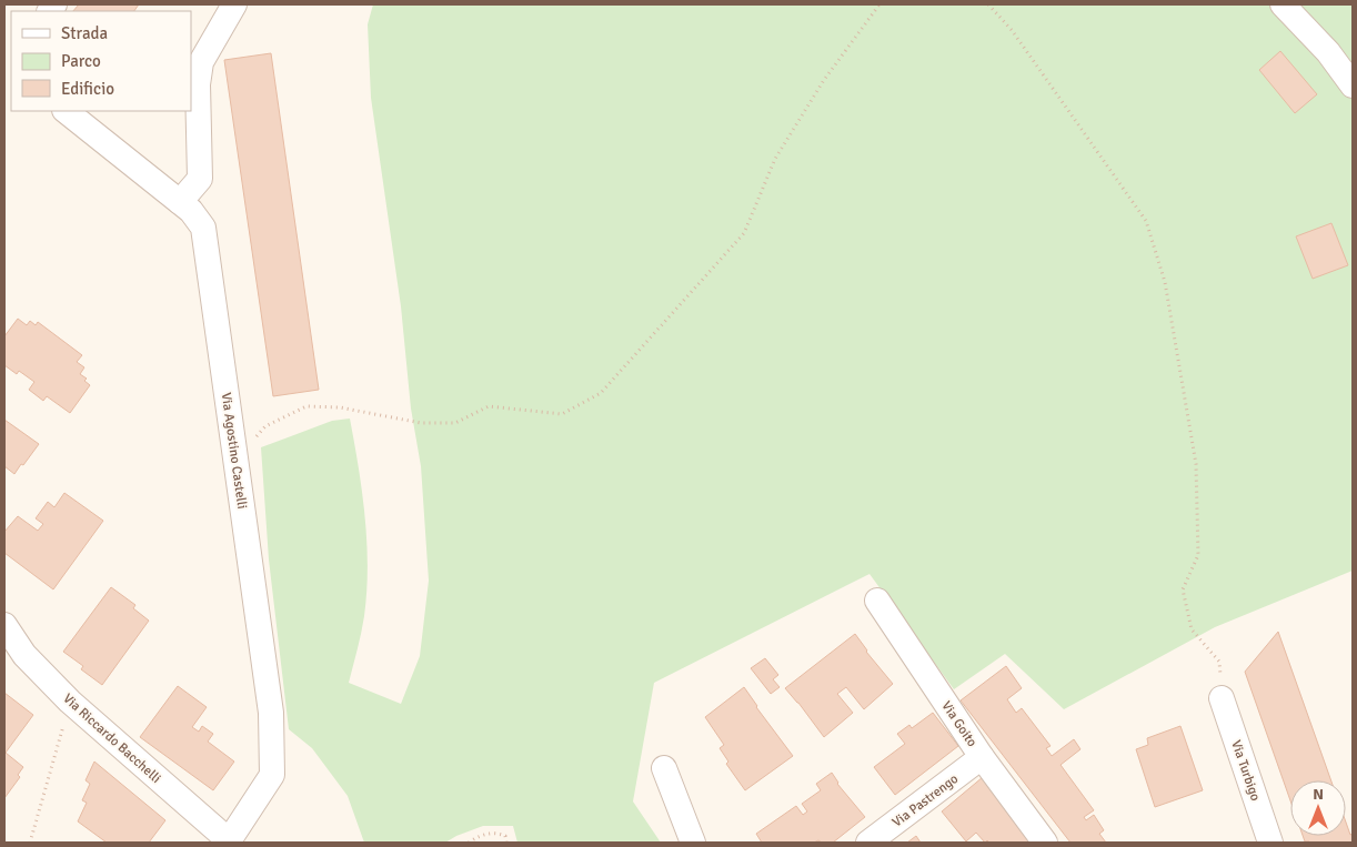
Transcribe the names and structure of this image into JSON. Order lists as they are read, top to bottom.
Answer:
{
  "streets": {
    "street": [
      "Via Agostino Castelli",
      "Via Goito",
      "Via Riccardo Bacchelli",
      "Via Turbigo",
      "Via Pastrengo"
    ]
  },
  "crossings": [
    ["Via Agostino Castelli", "Via Riccardo Bacchelli"],
    ["Via Goito", "Via Pastrengo"]
  ],
  "legend": ["Strada", "Parco", "Edificio"],
  "north": "top"
}
